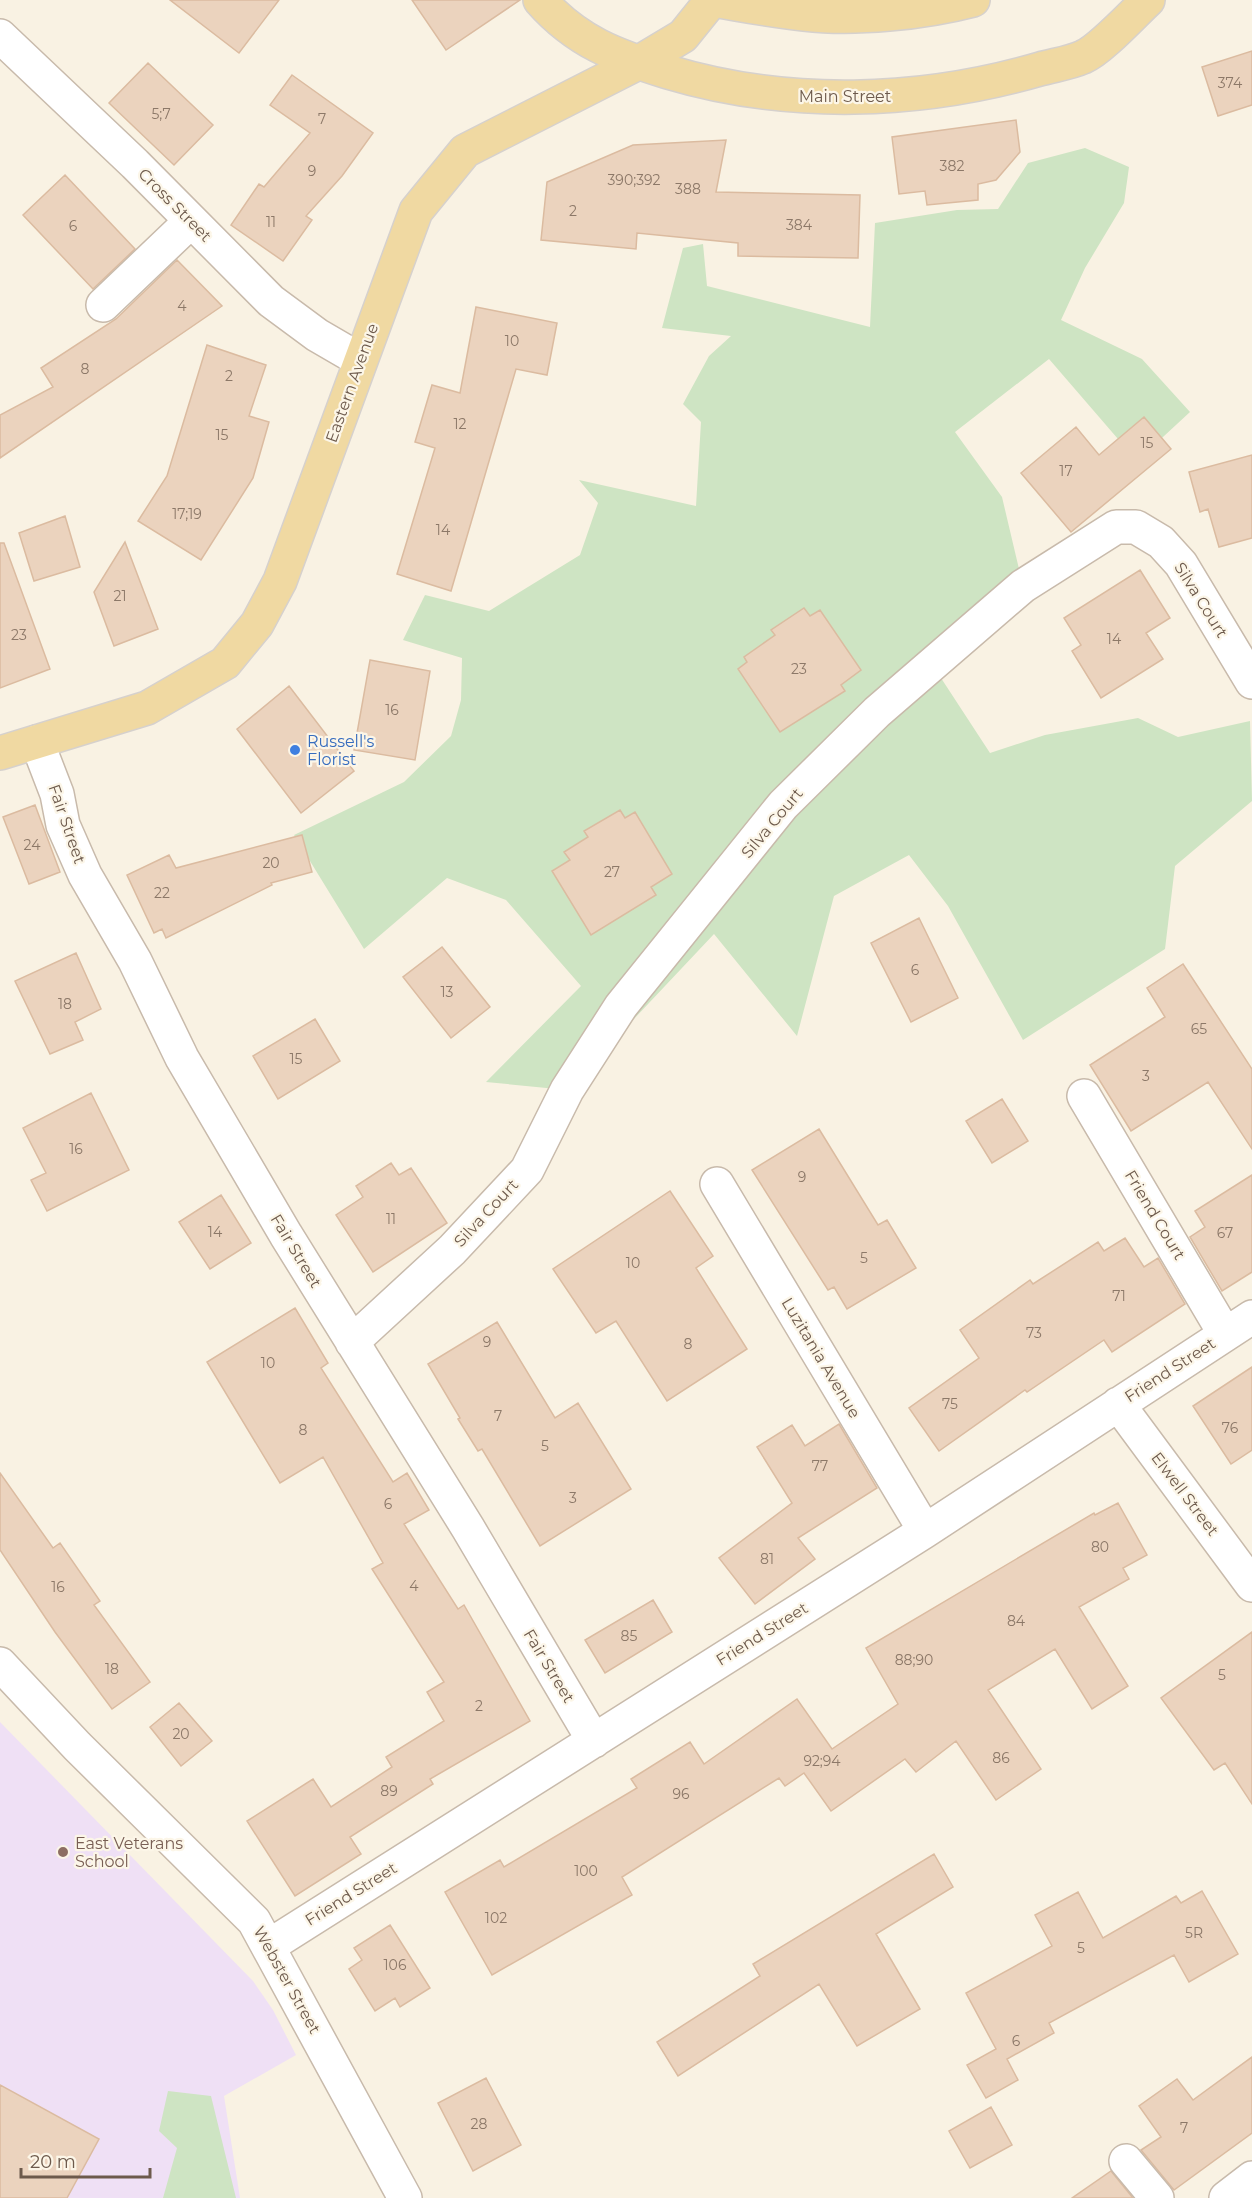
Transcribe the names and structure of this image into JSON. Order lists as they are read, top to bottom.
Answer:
{
  "streets": {
    "main road": ["Main Street", "Eastern Avenue"],
    "street": [
      "Cross Street",
      "Silva Court",
      "Fair Street",
      "Friend Court",
      "Luzitania Avenue",
      "Friend Street",
      "Elwell Street",
      "Webster Street"
    ]
  },
  "crossings": [
    ["Main Street", "Eastern Avenue"],
    ["Cross Street", "Eastern Avenue"],
    ["Eastern Avenue", "Fair Street"],
    ["Silva Court", "Fair Street"],
    ["Fair Street", "Friend Street"],
    ["Friend Court", "Friend Street"],
    ["Luzitania Avenue", "Friend Street"],
    ["Friend Street", "Elwell Street"],
    ["Friend Street", "Webster Street"]
  ],
  "places": ["Russell's Florist", "East Veterans School"],
  "house_numbers": [
    "374",
    "5;7",
    "7",
    "382",
    "9",
    "390;392",
    "388",
    "2",
    "11",
    "384",
    "6",
    "4",
    "10",
    "8",
    "2",
    "12",
    "15",
    "15",
    "17",
    "17;19",
    "14",
    "21",
    "23",
    "14",
    "23",
    "16",
    "24",
    "20",
    "27",
    "22",
    "6",
    "13",
    "18",
    "65",
    "15",
    "3",
    "16",
    "9",
    "11",
    "14",
    "67",
    "5",
    "10",
    "71",
    "73",
    "9",
    "8",
    "10",
    "75",
    "7",
    "76",
    "8",
    "5",
    "77",
    "3",
    "6",
    "80",
    "81",
    "4",
    "16",
    "84",
    "85",
    "88;90",
    "18",
    "5",
    "2",
    "20",
    "86",
    "92;94",
    "89",
    "96",
    "100",
    "102",
    "5R",
    "5",
    "106",
    "6",
    "28",
    "7"
  ],
  "scale_bar": "20 m"
}
